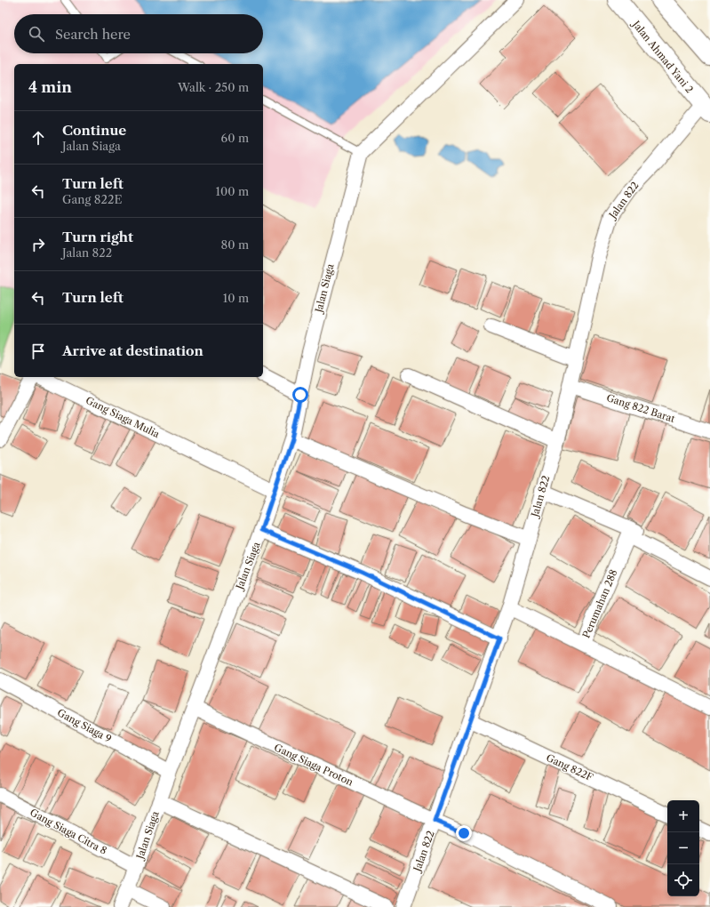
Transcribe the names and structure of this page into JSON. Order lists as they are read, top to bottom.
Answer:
{
  "streets": {
    "highway": ["Jalan Ahmad Yani 2"],
    "street": [
      "Jalan 822",
      "Jalan Siaga",
      "Gang 822 Barat",
      "Gang Siaga Mulia",
      "Perumahan 288",
      "Gang Siaga 9",
      "Gang Siaga Proton",
      "Gang 822F",
      "Gang Siaga Citra 8"
    ]
  },
  "crossings": [
    ["Jalan Ahmad Yani 2", "Jalan 822"],
    ["Jalan 822", "Gang 822 Barat"],
    ["Jalan 822", "Gang Siaga Proton"],
    ["Jalan 822", "Gang 822F"],
    ["Jalan Siaga", "Gang Siaga Mulia"],
    ["Jalan Siaga", "Gang Siaga 9"],
    ["Jalan Siaga", "Gang Siaga Proton"],
    ["Jalan Siaga", "Gang Siaga Citra 8"]
  ],
  "page": {
    "search": "Search here",
    "heading": ["4 min", "Walk · 250 m"],
    "list": [
      ["Continue", "Jalan Siaga", "60 m"],
      ["Turn left", "Gang 822E", "100 m"],
      ["Turn right", "Jalan 822", "80 m"],
      ["Turn left", "10 m"],
      "Arrive at destination"
    ],
    "map_buttons": ["+", "−"]
  }
}
